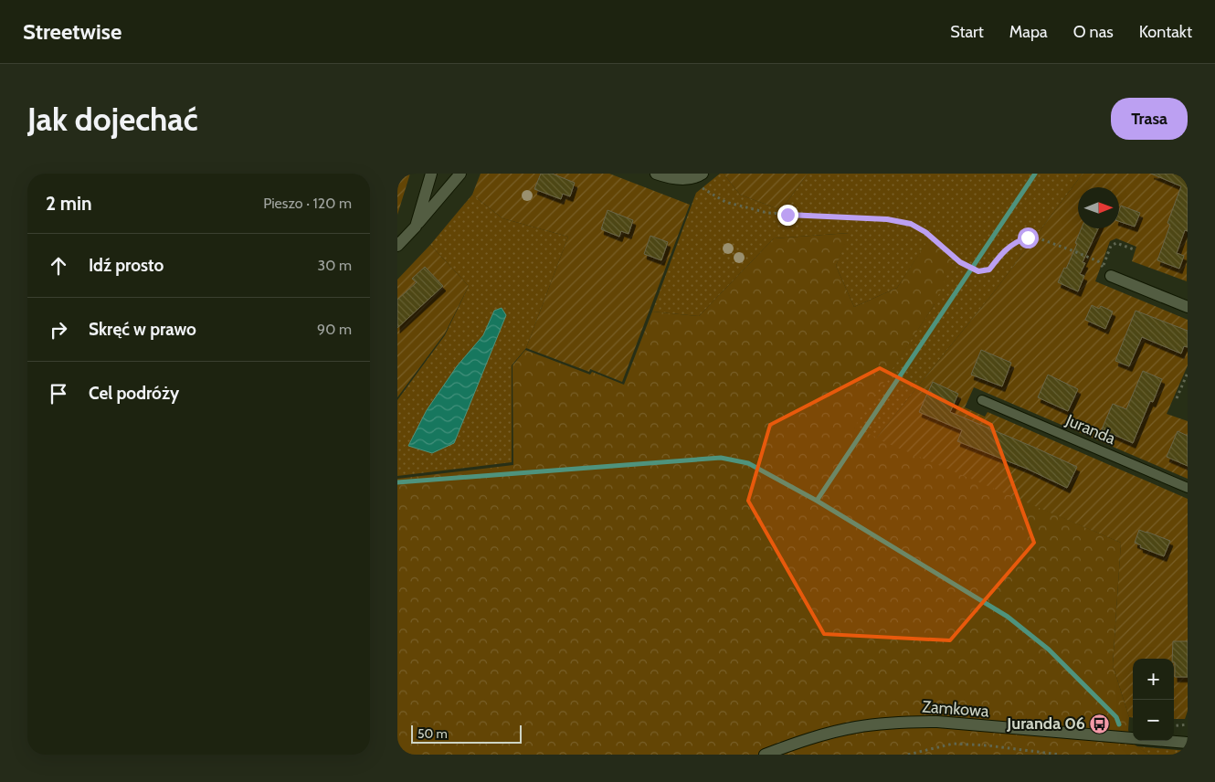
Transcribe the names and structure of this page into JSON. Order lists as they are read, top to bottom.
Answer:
{
  "streets": {
    "street": ["Zamkowa"],
    "lane": ["Juranda"]
  },
  "places": {
    "bus stop": ["Juranda 06"]
  },
  "scale_bar": "50 m",
  "north": "right",
  "page": {
    "header": "Streetwise",
    "nav": [
      "Start",
      "Mapa",
      "O nas",
      "Kontakt"
    ],
    "buttons": "Trasa",
    "title": "Jak dojechać",
    "heading": ["2 min", "Pieszo · 120 m"],
    "list": [
      ["Idź prosto", "30 m"],
      ["Skręć w prawo", "90 m"],
      "Cel podróży"
    ],
    "map_buttons": ["+", "−"],
    "scale": "50 m"
  }
}
